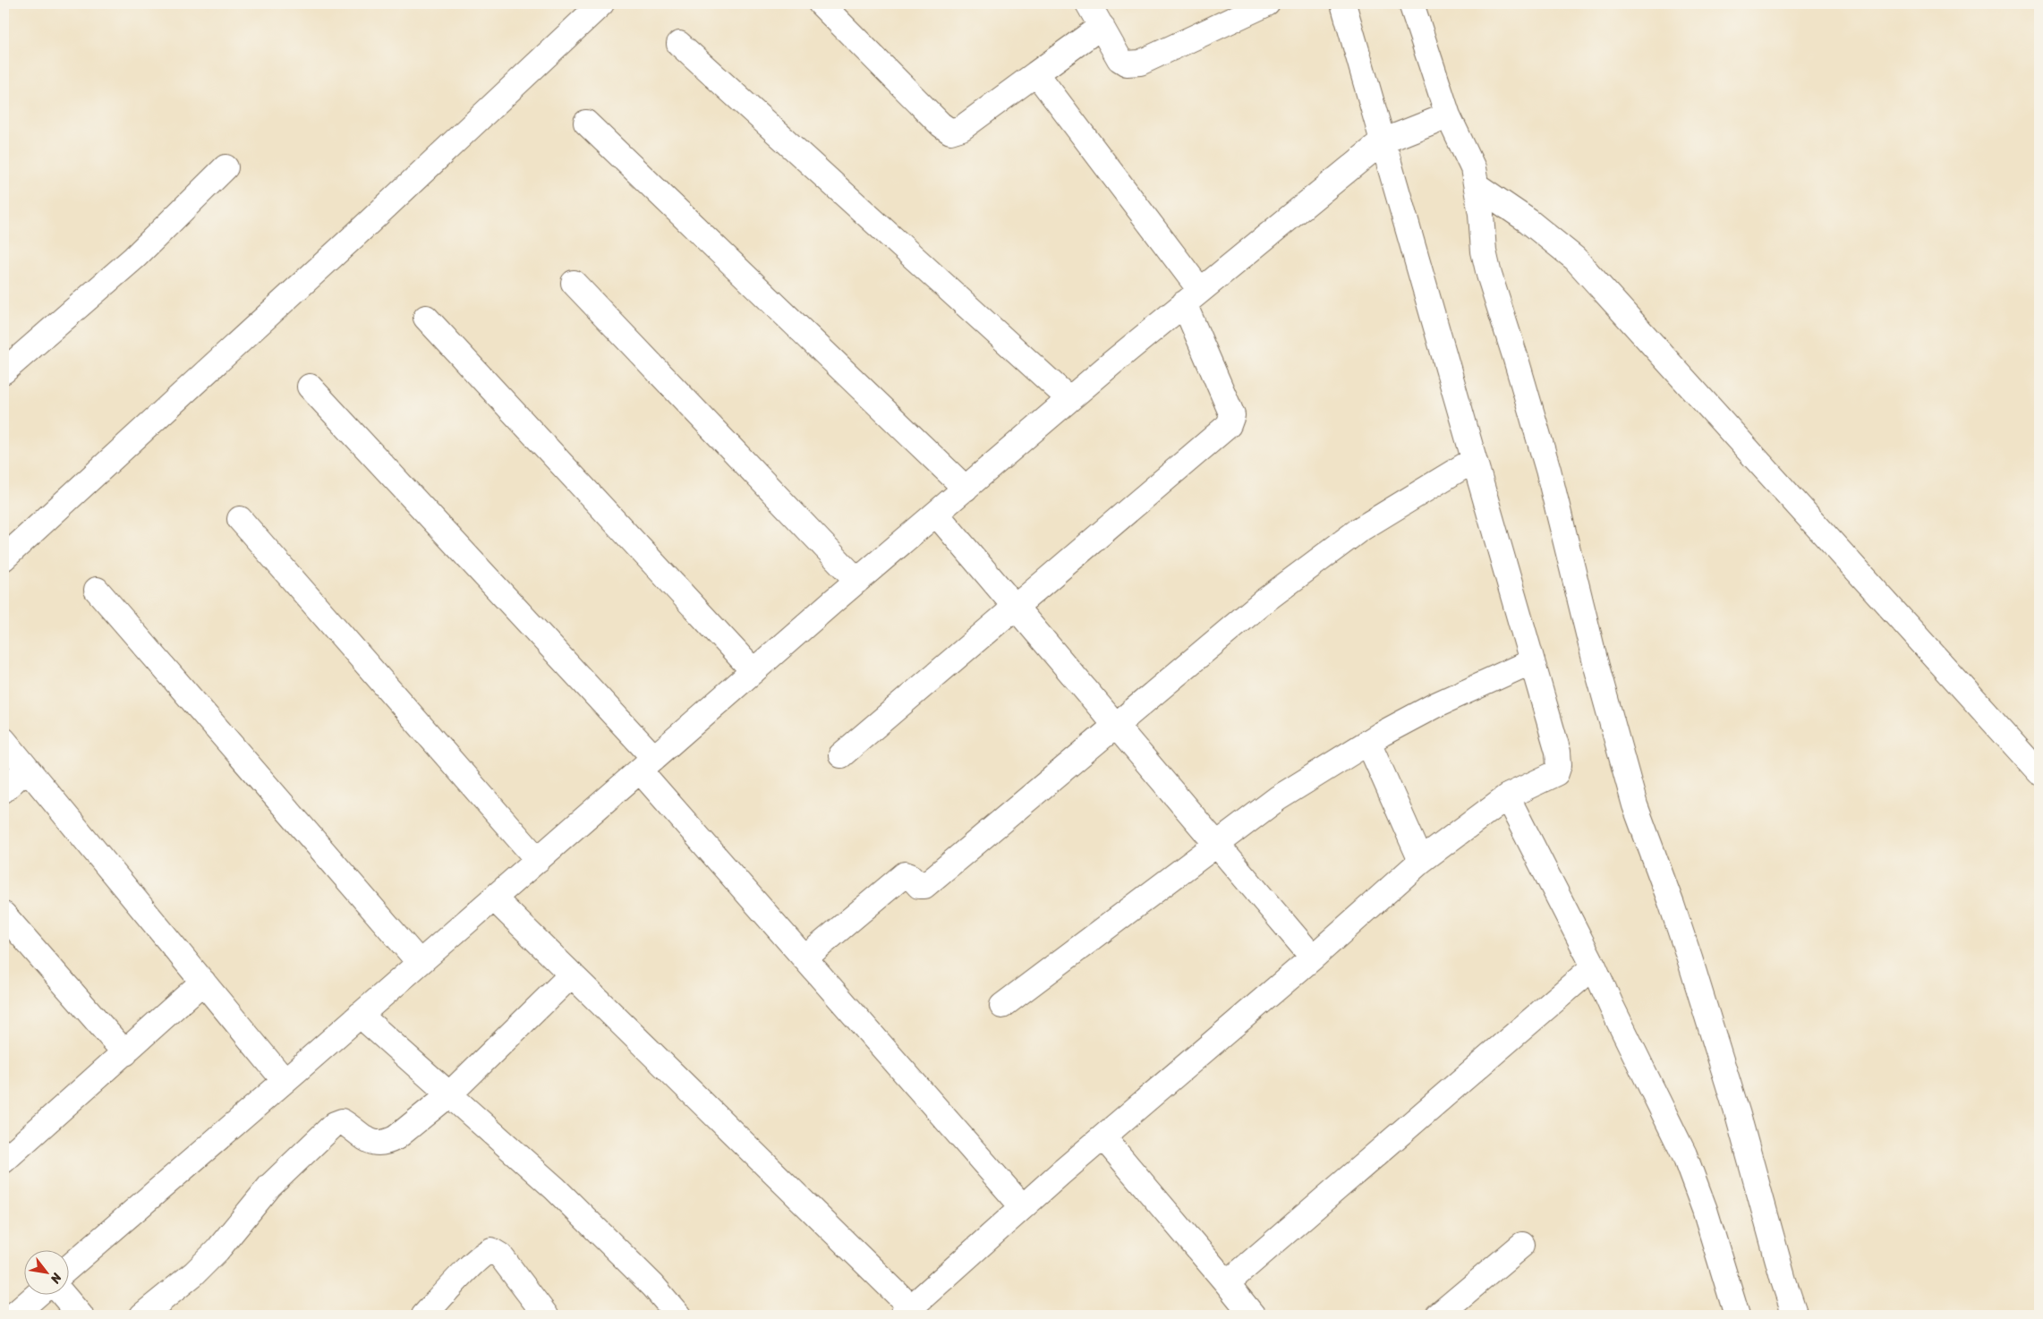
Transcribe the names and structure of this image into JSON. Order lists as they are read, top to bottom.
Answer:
{
  "north": "bottom right"
}
